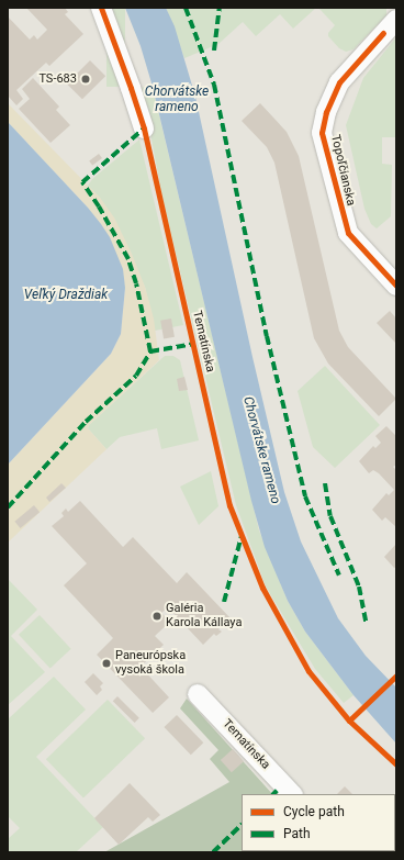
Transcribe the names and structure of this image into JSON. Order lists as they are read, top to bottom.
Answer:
{
  "streets": {
    "street": ["Topoľčianska", "Tematínska"]
  },
  "water": ["Chorvátske rameno", "Veľký Draždiak"],
  "places": ["TS-683", "Galéria Karola Kállaya", "Paneurópska vysoká škola"],
  "legend": ["Cycle path", "Path"]
}
